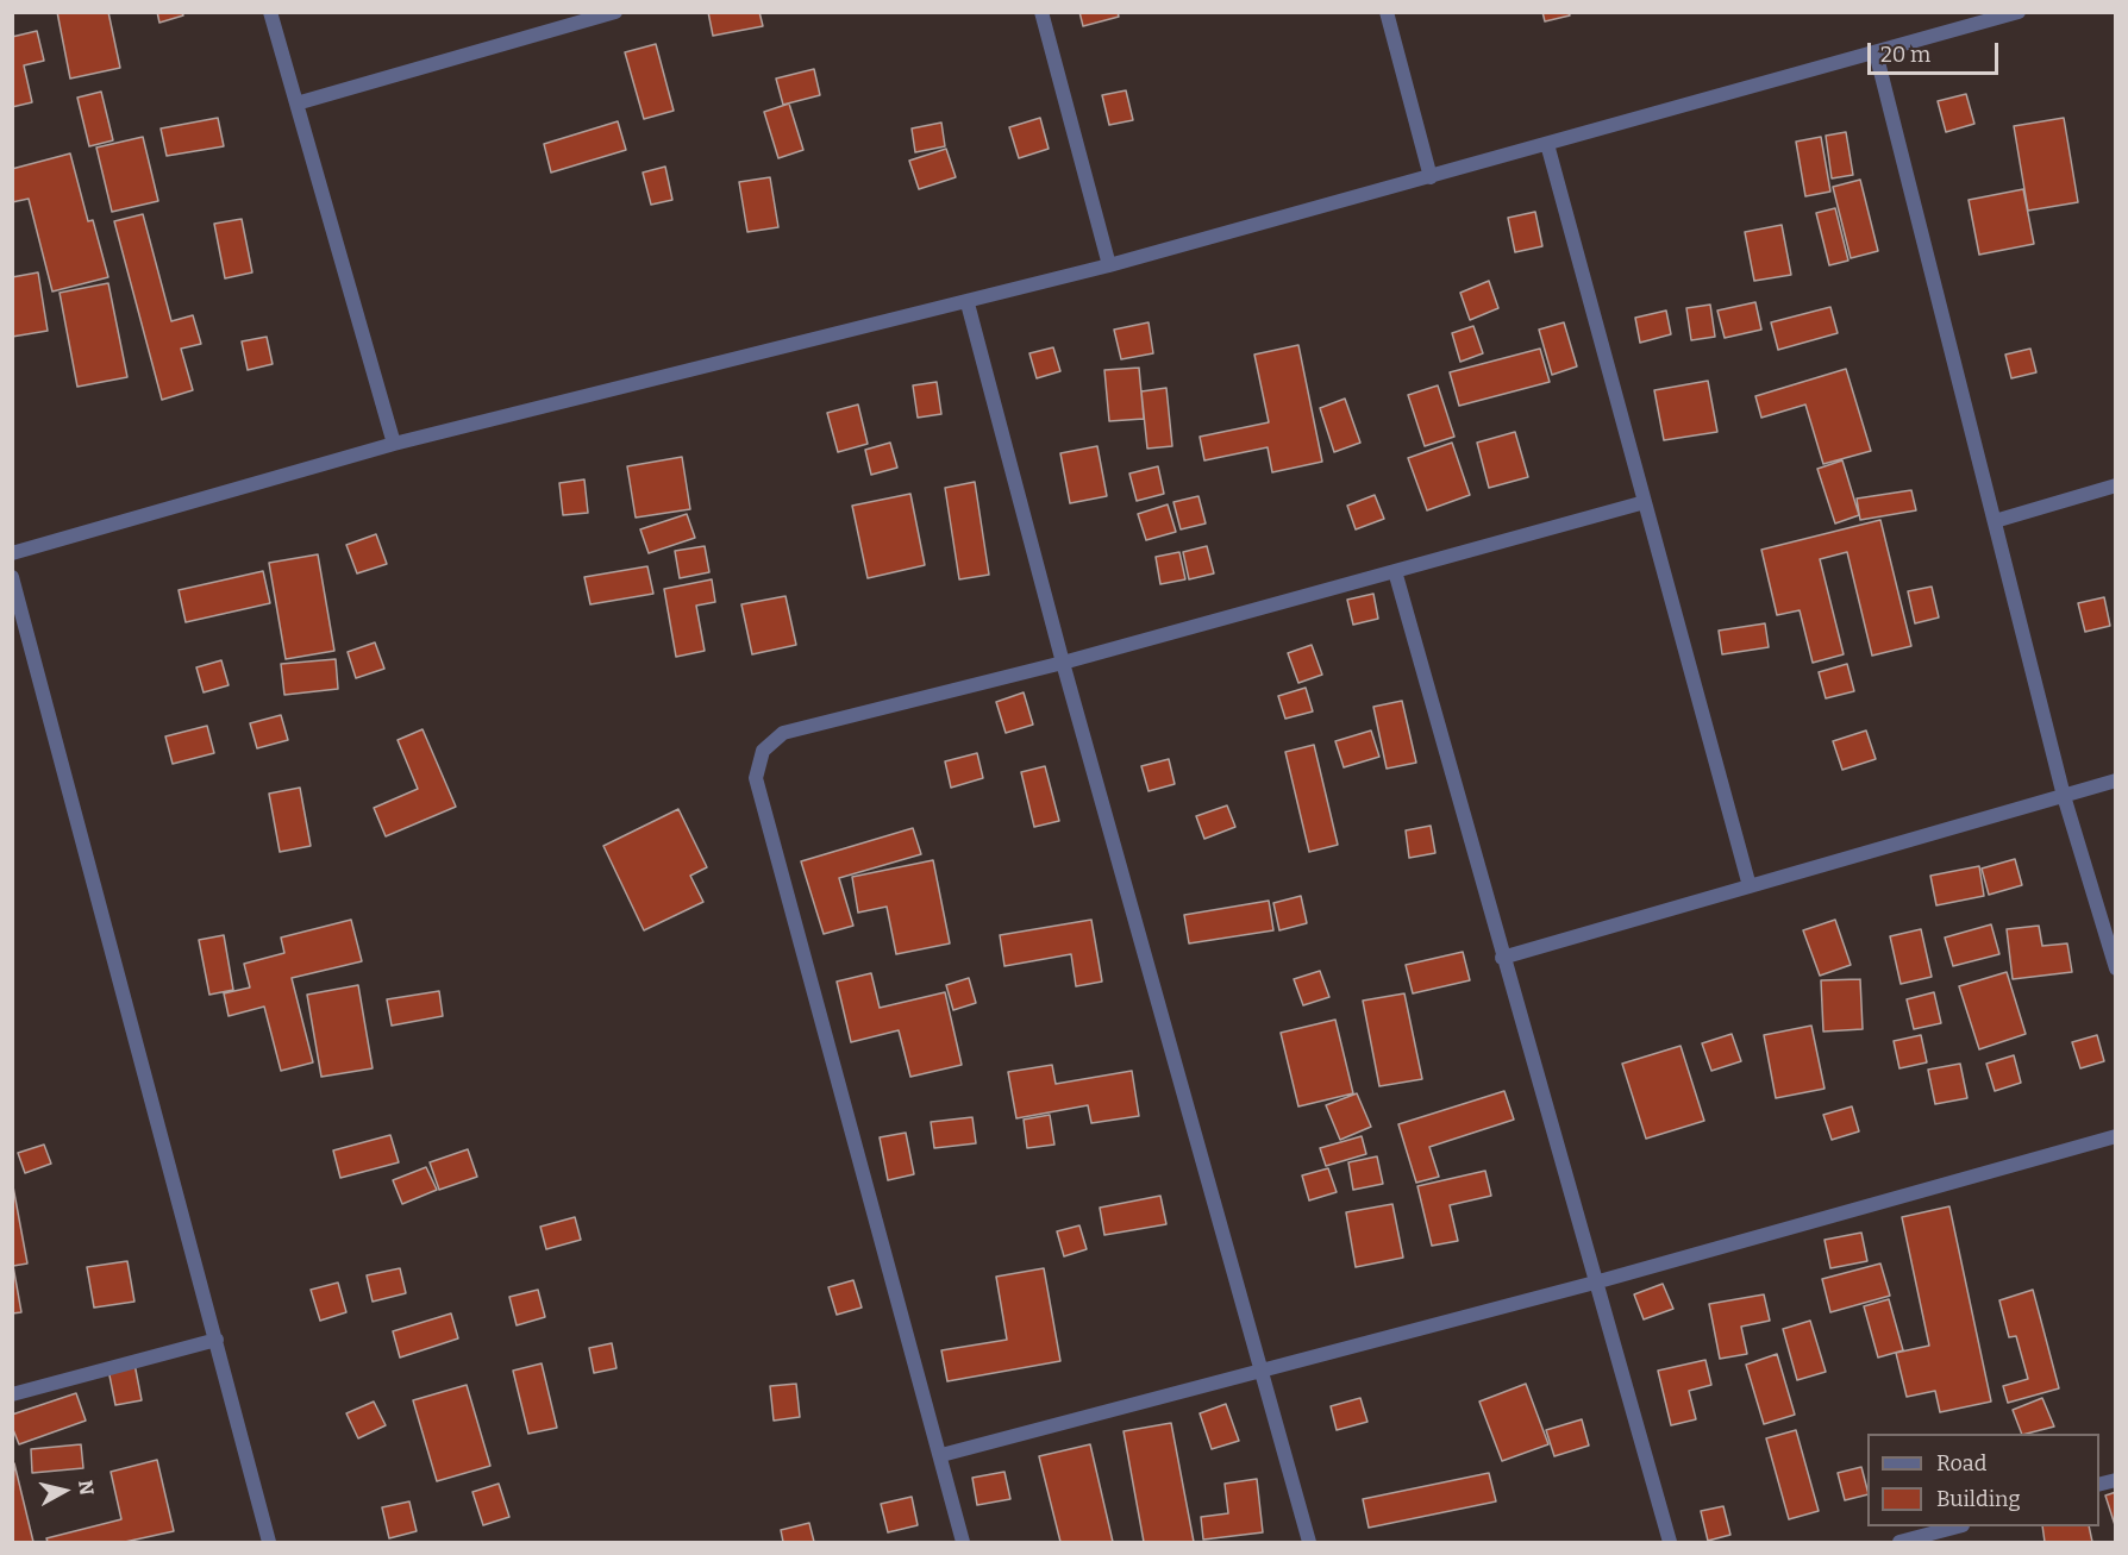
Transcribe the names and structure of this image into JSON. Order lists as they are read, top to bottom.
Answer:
{
  "legend": ["Road", "Building"],
  "scale_bar": "20 m",
  "north": "right"
}
